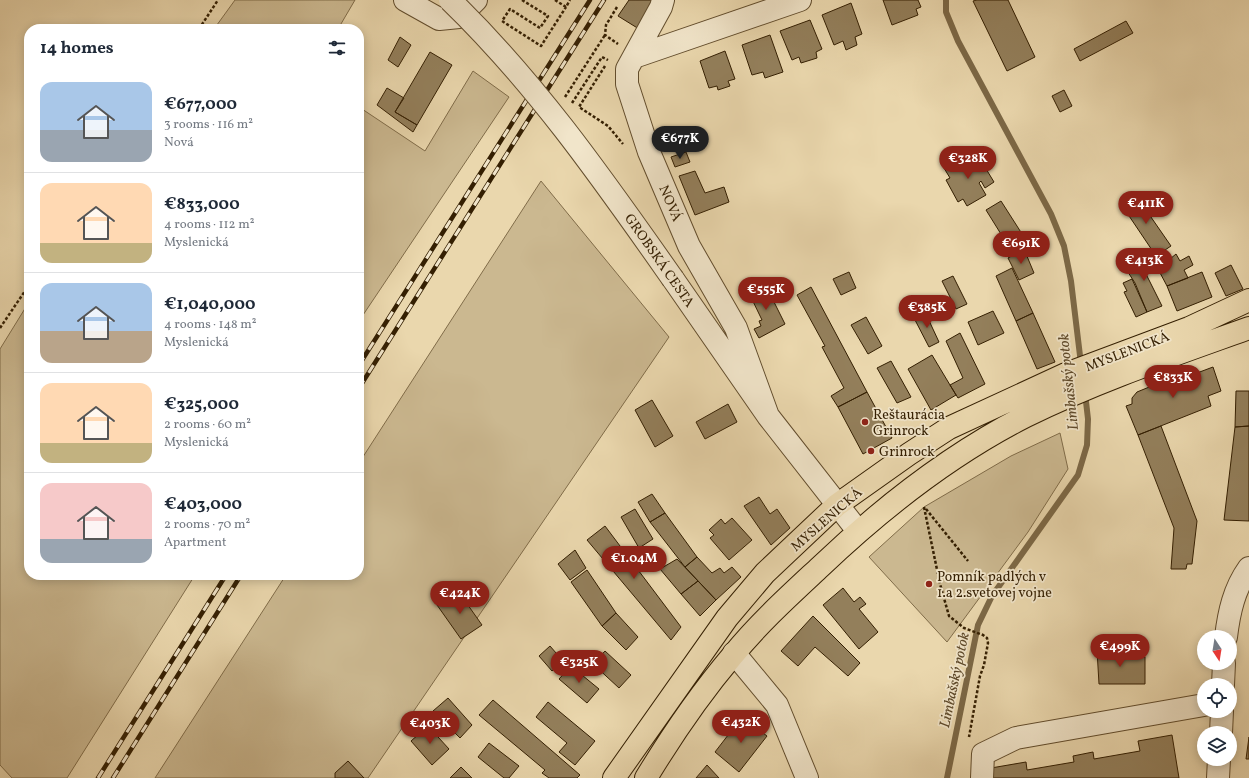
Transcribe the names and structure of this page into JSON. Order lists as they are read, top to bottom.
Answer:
{
  "streets": {
    "main road": ["MYSLENICKÁ"],
    "street": ["NOVÁ", "GROBSKÁ CESTA"]
  },
  "crossings": [
    ["NOVÁ", "GROBSKÁ CESTA"],
    ["GROBSKÁ CESTA", "MYSLENICKÁ"]
  ],
  "water": ["Limbašský potok"],
  "places": ["Reštaurácia Grinrock", "Grinrock", "Pomník padlých v 1.a 2.svetovej vojne"],
  "north": "bottom",
  "page": {
    "heading": "14 homes",
    "list": [
      {
        "name": "€677,000",
        "note": "3 rooms · 116 m² · Nová"
      },
      {
        "name": "€833,000",
        "note": "4 rooms · 112 m² · Myslenická"
      },
      {
        "name": "€1,040,000",
        "note": "4 rooms · 148 m² · Myslenická"
      },
      {
        "name": "€325,000",
        "note": "2 rooms · 60 m² · Myslenická"
      },
      {
        "name": "€403,000",
        "note": "2 rooms · 70 m² · Apartment"
      }
    ],
    "price": [
      "€677K",
      "€328K",
      "€411K",
      "€691K",
      "€413K",
      "€555K",
      "€385K",
      "€833K",
      "€1.04M",
      "€424K",
      "€499K",
      "€325K",
      "€432K",
      "€403K"
    ]
  }
}
